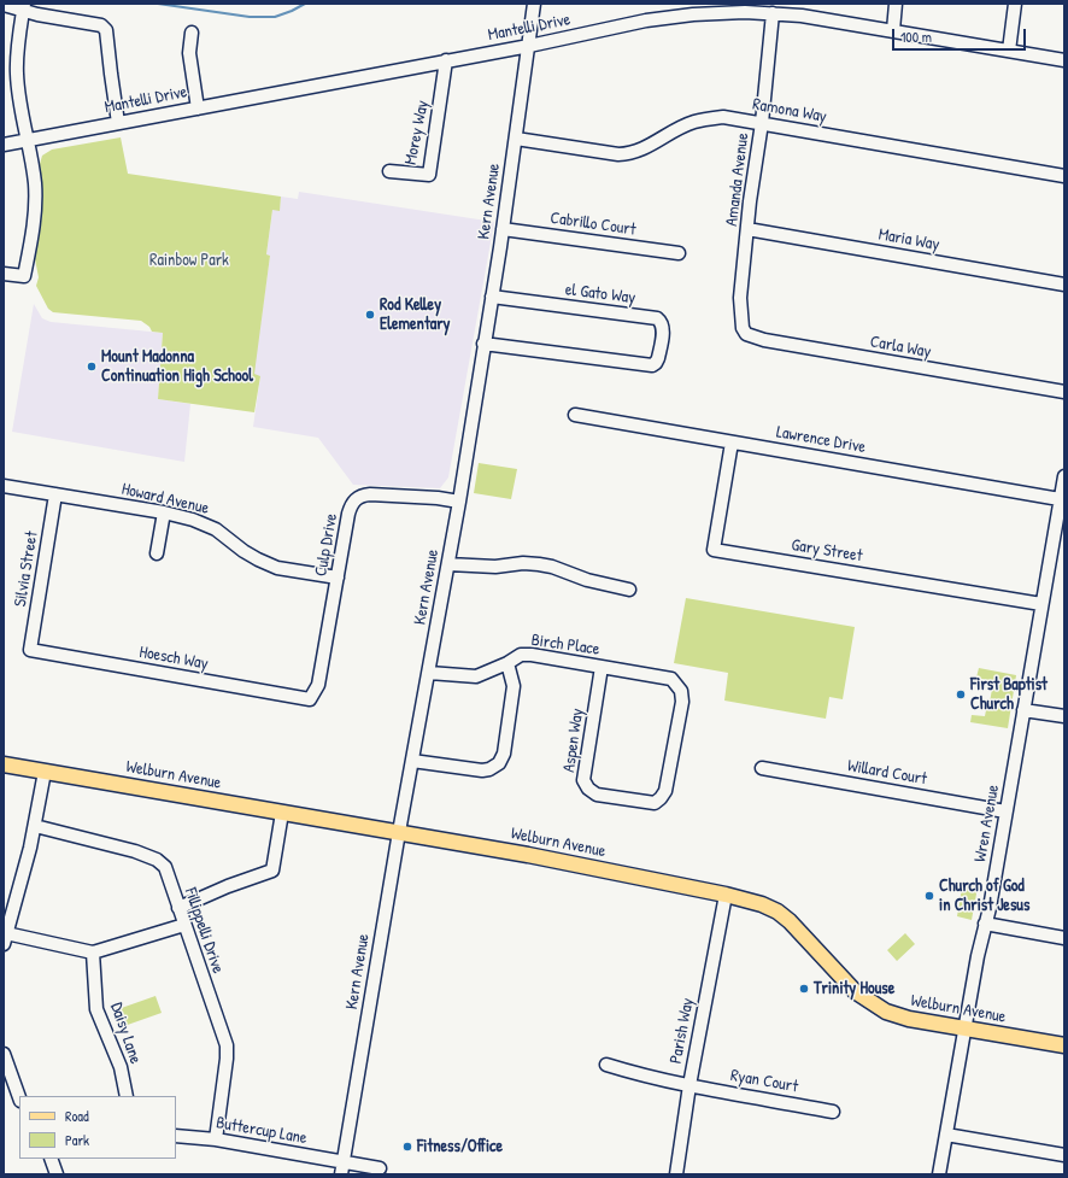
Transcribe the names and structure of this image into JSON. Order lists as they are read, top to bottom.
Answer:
{
  "streets": {
    "main road": ["Welburn Avenue"],
    "street": [
      "Mantelli Drive",
      "Ramona Way",
      "Morey Way",
      "Amanda Avenue",
      "Kern Avenue",
      "Cabrillo Court",
      "Maria Way",
      "el Gato Way",
      "Carla Way",
      "Lawrence Drive",
      "Howard Avenue",
      "Culp Drive",
      "Gary Street",
      "Silvia Street",
      "Birch Place",
      "Hoesch Way",
      "Aspen Way",
      "Willard Court",
      "Wren Avenue",
      "Fillippelli Drive",
      "Parish Way",
      "Daisy Lane",
      "Ryan Court",
      "Buttercup Lane"
    ]
  },
  "crossings": [
    ["Mantelli Drive", "Morey Way"],
    ["Mantelli Drive", "Amanda Avenue"],
    ["Mantelli Drive", "Kern Avenue"],
    ["Ramona Way", "Amanda Avenue"],
    ["Ramona Way", "Kern Avenue"],
    ["Amanda Avenue", "Maria Way"],
    ["Amanda Avenue", "Carla Way"],
    ["Kern Avenue", "Cabrillo Court"],
    ["Kern Avenue", "el Gato Way"],
    ["Kern Avenue", "Culp Drive"],
    ["Kern Avenue", "Birch Place"],
    ["Kern Avenue", "Welburn Avenue"],
    ["Kern Avenue", "Buttercup Lane"],
    ["Lawrence Drive", "Gary Street"],
    ["Lawrence Drive", "Wren Avenue"],
    ["Howard Avenue", "Culp Drive"],
    ["Howard Avenue", "Silvia Street"],
    ["Culp Drive", "Hoesch Way"],
    ["Gary Street", "Wren Avenue"],
    ["Silvia Street", "Hoesch Way"],
    ["Birch Place", "Aspen Way"],
    ["Willard Court", "Wren Avenue"],
    ["Welburn Avenue", "Wren Avenue"],
    ["Welburn Avenue", "Parish Way"],
    ["Fillippelli Drive", "Buttercup Lane"],
    ["Parish Way", "Ryan Court"]
  ],
  "parks": ["Rainbow Park"],
  "places": [
    "Rod Kelley Elementary",
    "Mount Madonna Continuation High School",
    "First Baptist Church",
    "Church of God in Christ Jesus",
    "Trinity House",
    "Fitness/Office"
  ],
  "legend": ["Road", "Park"],
  "scale_bar": "100 m"
}
